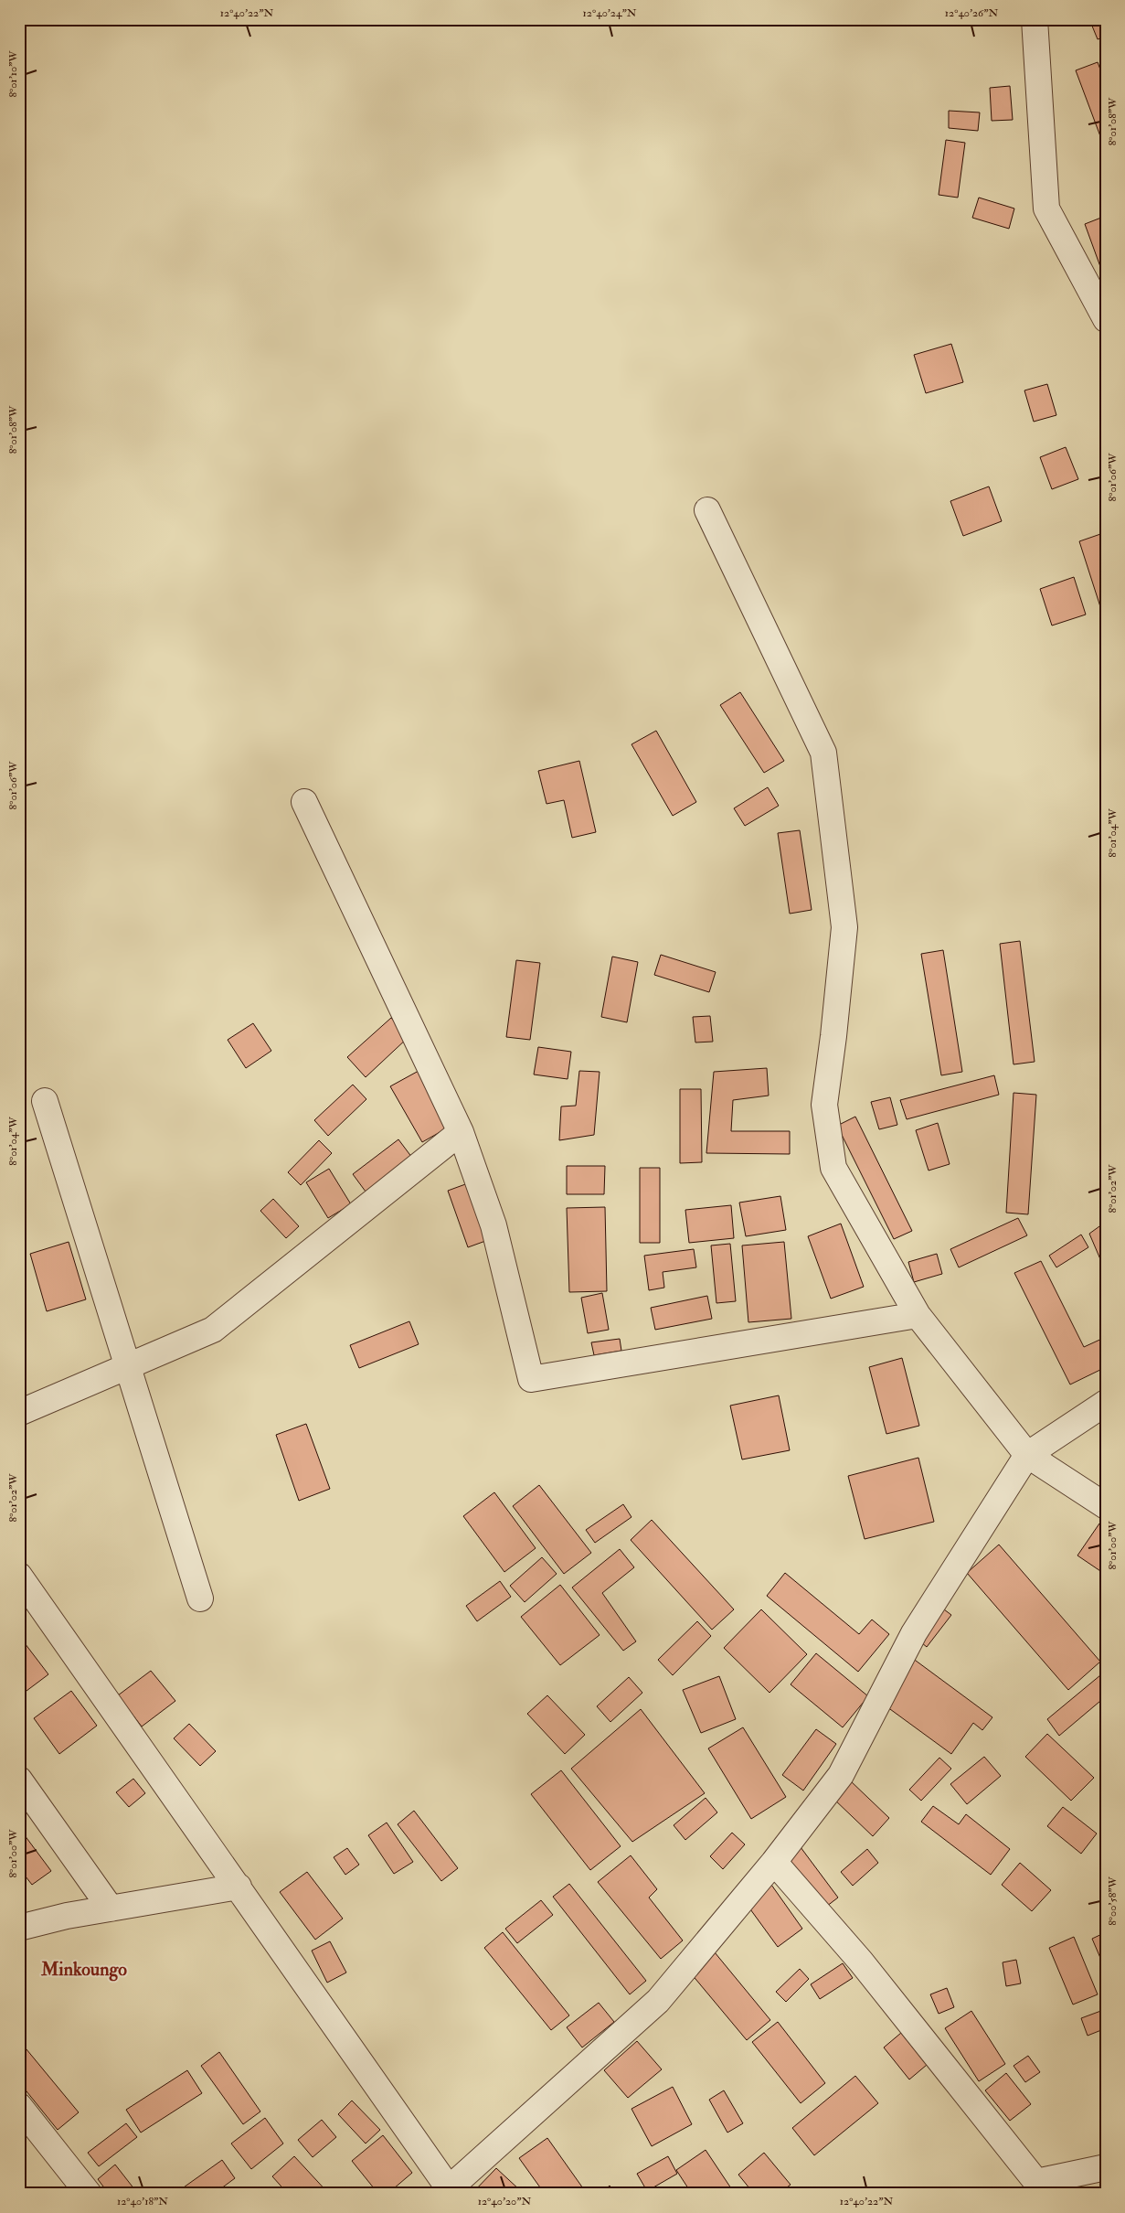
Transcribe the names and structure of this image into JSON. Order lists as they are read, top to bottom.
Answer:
{
  "districts": ["Minkoungo"],
  "coordinates": [
    "12°40'22\"N",
    "12°40'24\"N",
    "12°40'26\"N",
    "8°01'10\"W",
    "8°01'08\"W",
    "8°01'06\"W",
    "8°01'04\"W",
    "8°01'02\"W",
    "8°01'00\"W",
    "8°00'58\"W",
    "12°40'18\"N",
    "12°40'20\"N"
  ]
}
